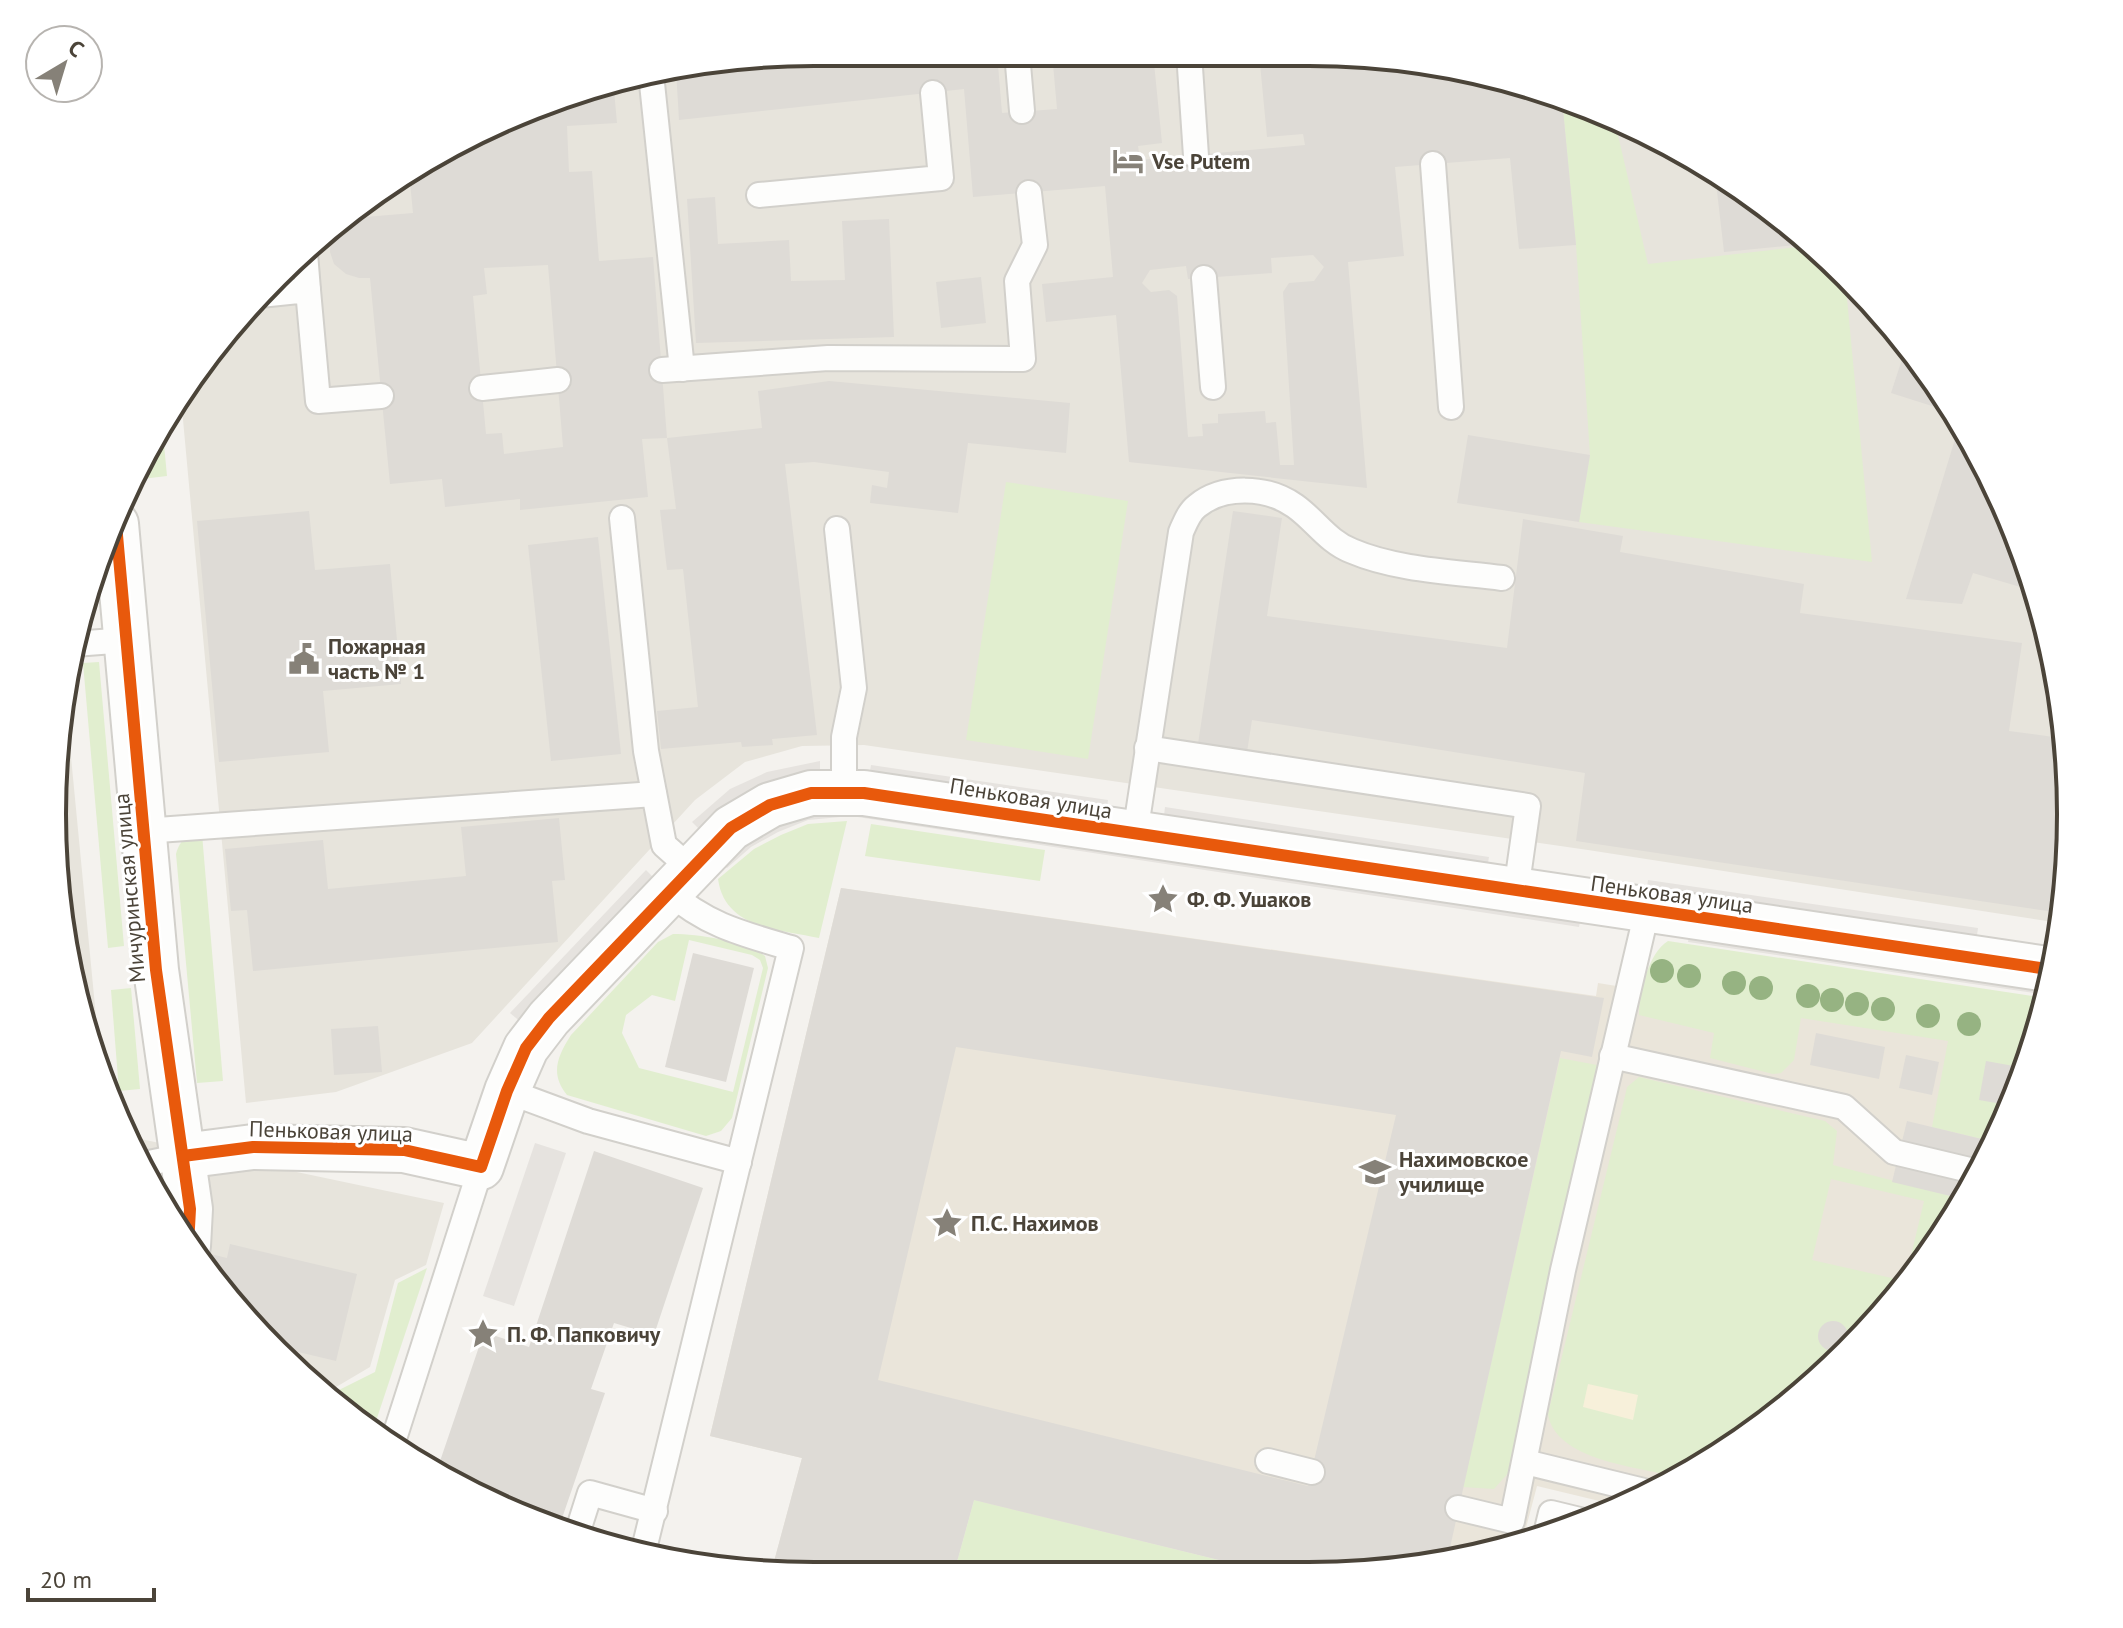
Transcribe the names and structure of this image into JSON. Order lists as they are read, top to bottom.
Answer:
{
  "streets": {
    "street": ["Пеньковая улица", "Мичуринская улица"]
  },
  "crossings": [
    ["Пеньковая улица", "Мичуринская улица"]
  ],
  "places": {
    "hotel": ["Vse Putem"],
    "public building": ["Пожарная часть № 1"],
    "place": ["Ф. Ф. Ушаков", "П.С. Нахимов", "П. Ф. Папковичу"],
    "school or university": ["Нахимовское училище"]
  },
  "scale_bar": "20 m",
  "north": "top right"
}
